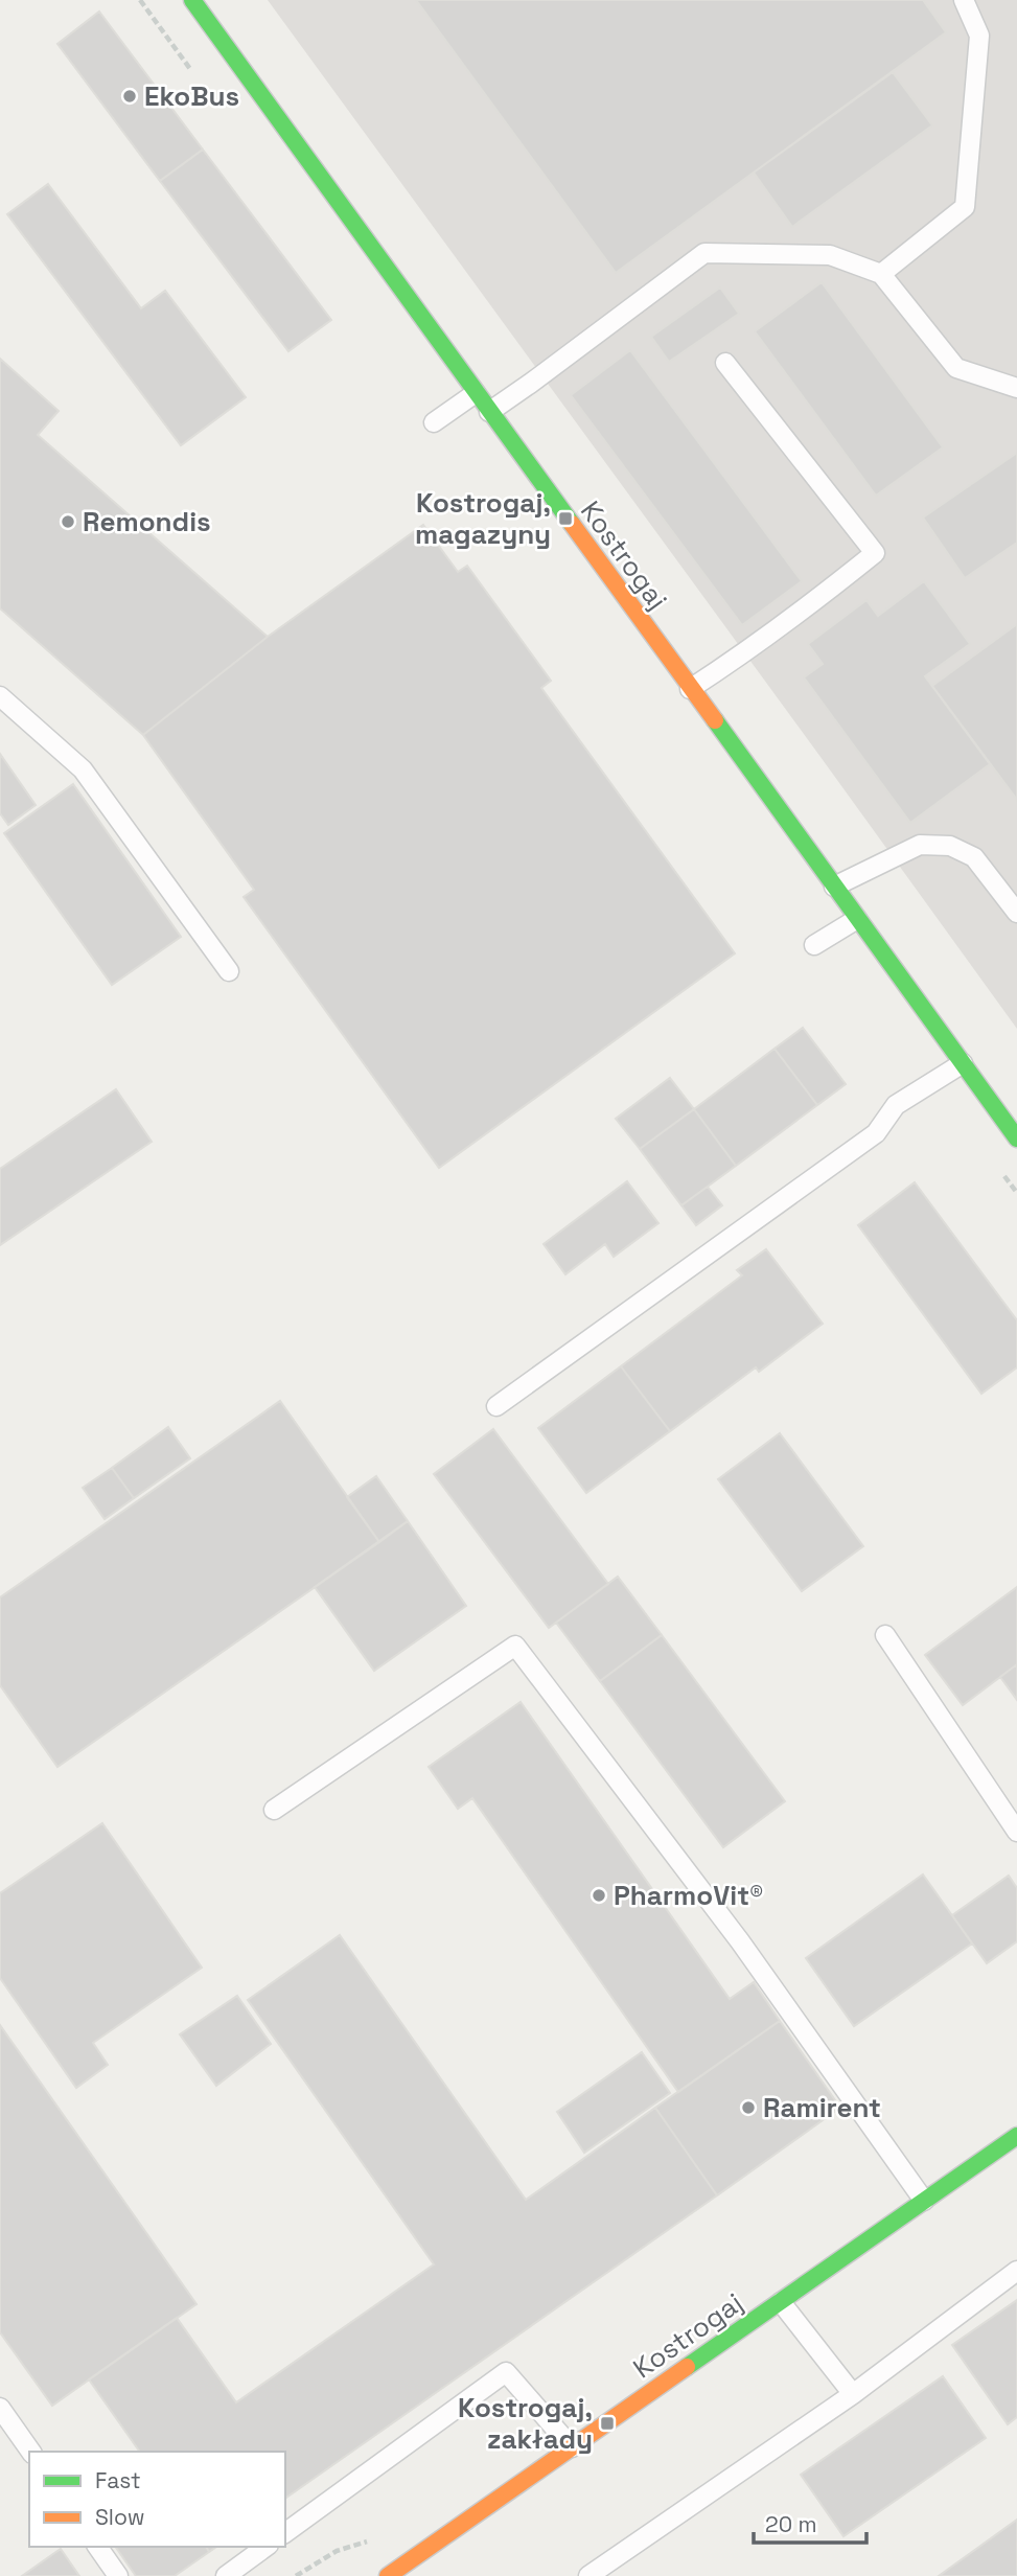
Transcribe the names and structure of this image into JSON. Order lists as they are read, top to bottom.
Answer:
{
  "streets": {
    "street": ["Kostrogaj"]
  },
  "places": {
    "other": [
      "EkoBus",
      "Remondis",
      "PharmoVit®",
      "Ramirent"
    ],
    "transit": ["Kostrogaj, magazyny", "Kostrogaj, zakłady"]
  },
  "legend": ["Fast", "Slow"],
  "scale_bar": "20 m"
}
